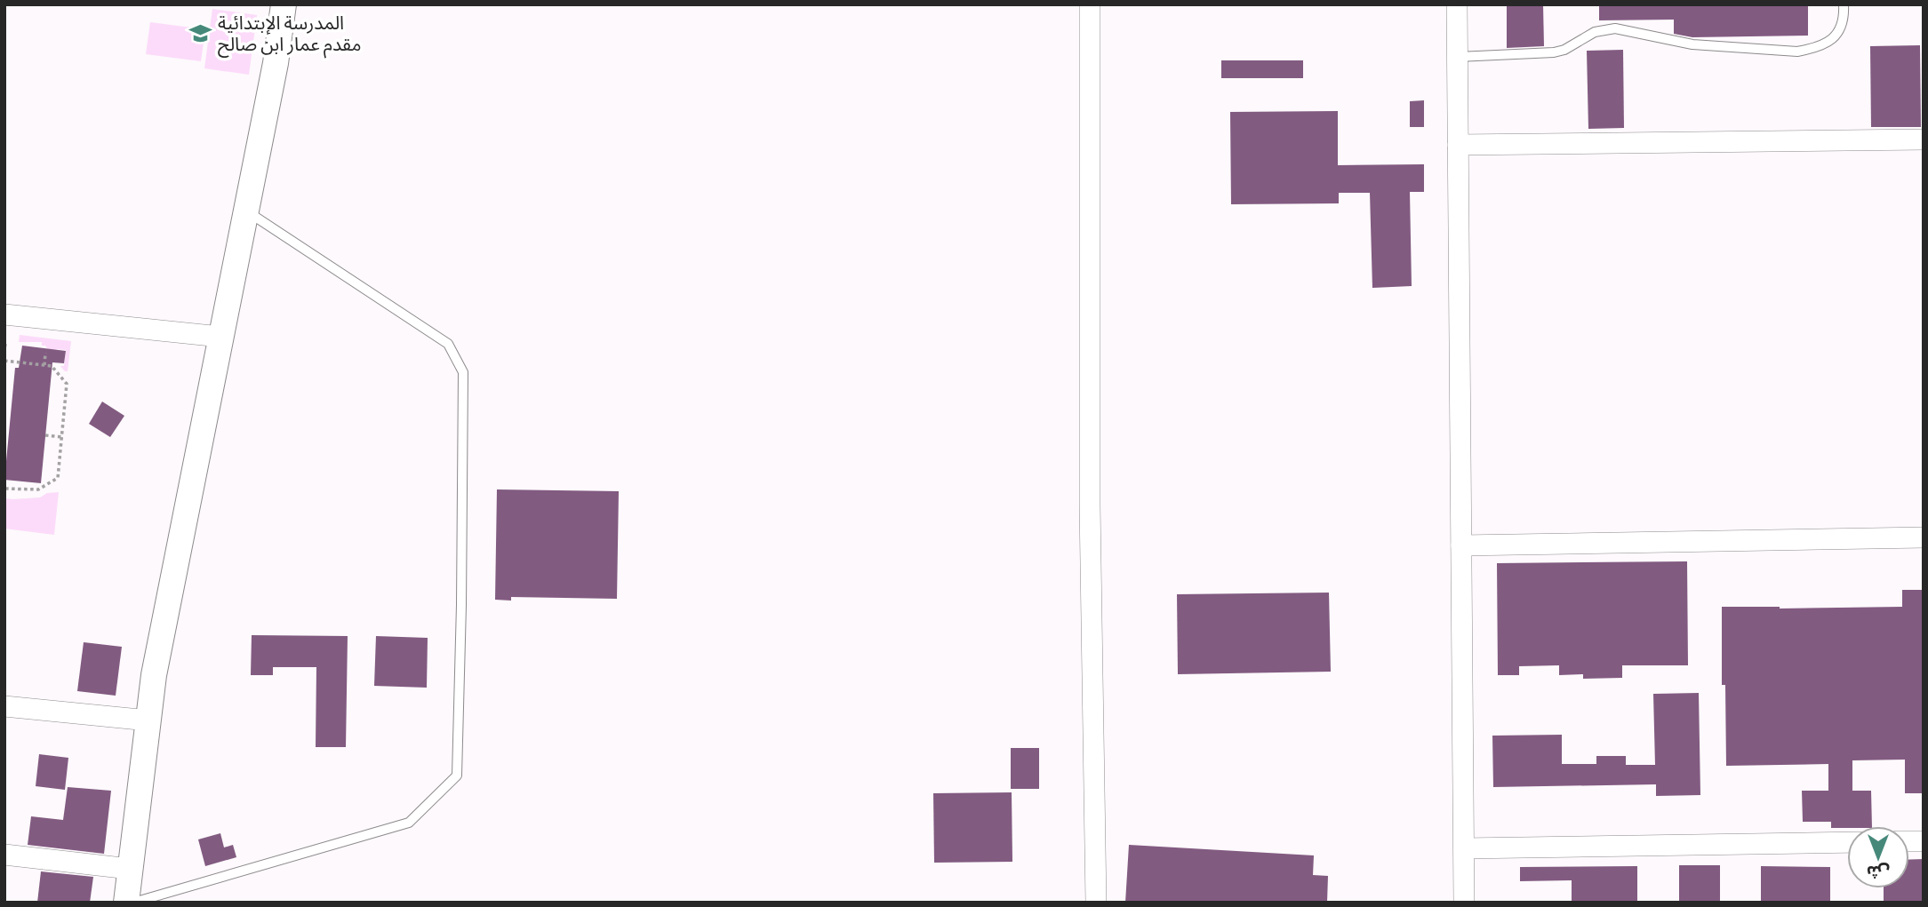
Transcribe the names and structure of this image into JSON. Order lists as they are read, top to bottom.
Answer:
{
  "places": {
    "school or university": ["المدرسة الإبتدائية مقدم عمار ابن صالح"]
  },
  "north": "bottom"
}
